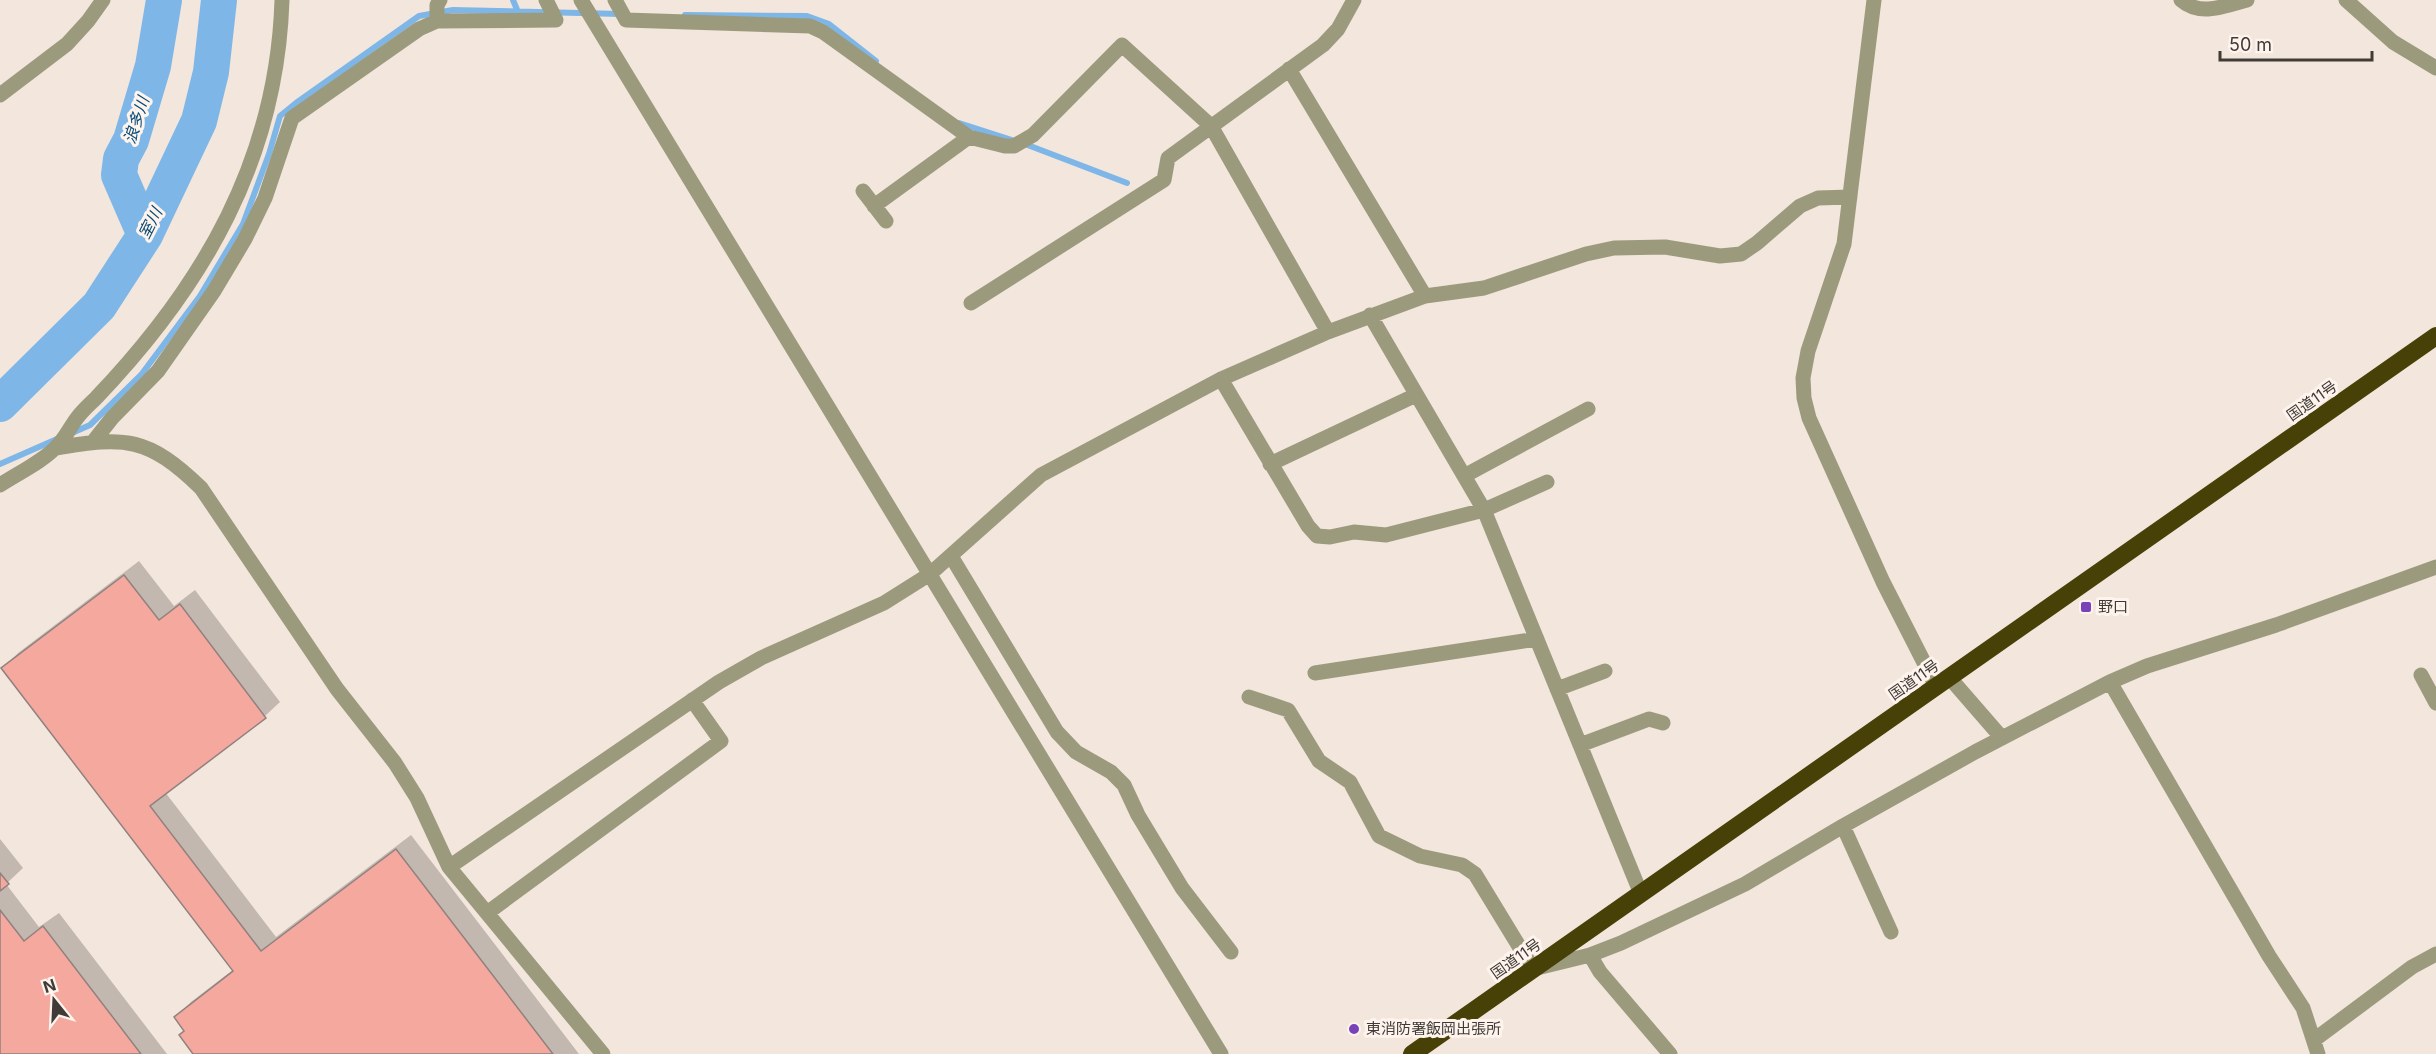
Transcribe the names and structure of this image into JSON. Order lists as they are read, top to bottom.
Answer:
{
  "streets": {
    "highway": ["国道11号"]
  },
  "water": ["浪多川", "室川"],
  "places": {
    "transit": ["野口"],
    "other": ["東消防署飯岡出張所"]
  },
  "scale_bar": "50 m",
  "north": "top"
}
